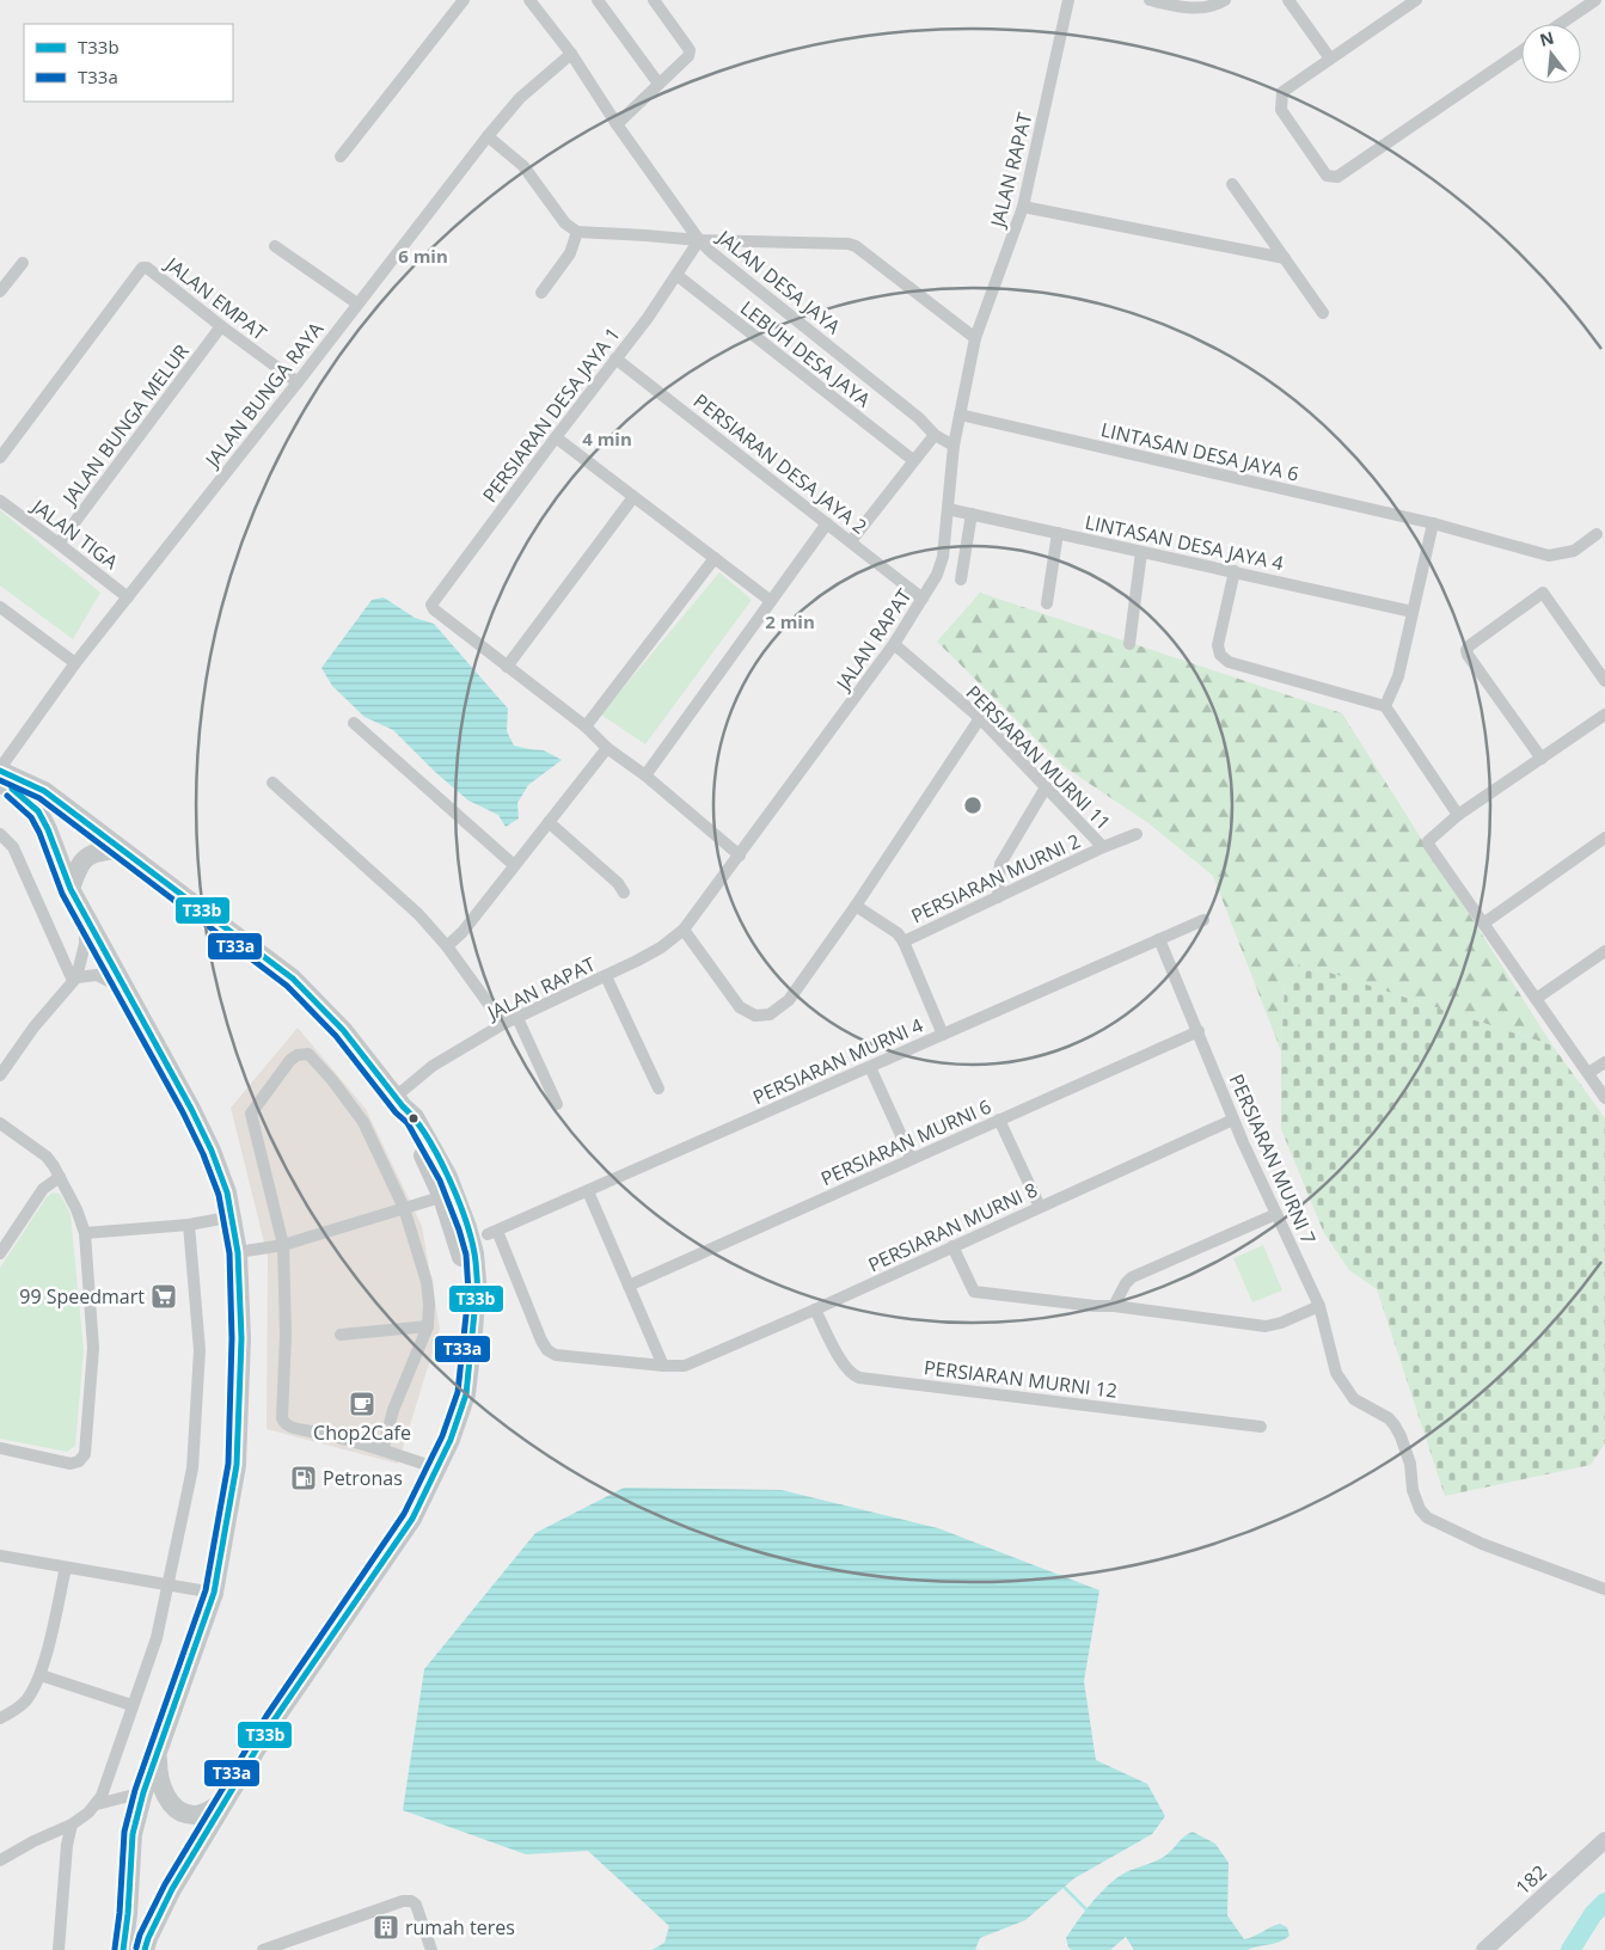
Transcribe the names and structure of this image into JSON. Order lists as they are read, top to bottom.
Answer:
{
  "streets": {
    "street": [
      "JALAN RAPAT",
      "JALAN DESA JAYA",
      "JALAN EMPAT",
      "LEBUH DESA JAYA",
      "JALAN BUNGA RAYA",
      "PERSIARAN DESA JAYA 1",
      "JALAN BUNGA MELUR",
      "LINTASAN DESA JAYA 6",
      "PERSIARAN DESA JAYA 2",
      "JALAN TIGA",
      "LINTASAN DESA JAYA 4",
      "PERSIARAN MURNI 11",
      "PERSIARAN MURNI 2",
      "PERSIARAN MURNI 4",
      "PERSIARAN MURNI 6",
      "PERSIARAN MURNI 7",
      "PERSIARAN MURNI 8",
      "PERSIARAN MURNI 12",
      "182"
    ]
  },
  "crossings": [
    ["JALAN RAPAT", "JALAN DESA JAYA"],
    ["JALAN RAPAT", "LINTASAN DESA JAYA 6"],
    ["JALAN RAPAT", "PERSIARAN DESA JAYA 2"],
    ["JALAN RAPAT", "LINTASAN DESA JAYA 4"],
    ["JALAN RAPAT", "PERSIARAN MURNI 11"],
    ["JALAN DESA JAYA", "JALAN BUNGA RAYA"],
    ["JALAN DESA JAYA", "PERSIARAN DESA JAYA 1"],
    ["JALAN EMPAT", "JALAN BUNGA RAYA"],
    ["JALAN EMPAT", "JALAN BUNGA MELUR"],
    ["LEBUH DESA JAYA", "PERSIARAN DESA JAYA 1"],
    ["JALAN BUNGA RAYA", "JALAN TIGA"],
    ["PERSIARAN DESA JAYA 1", "PERSIARAN DESA JAYA 2"],
    ["JALAN BUNGA MELUR", "JALAN TIGA"],
    ["PERSIARAN MURNI 11", "PERSIARAN MURNI 2"],
    ["PERSIARAN MURNI 4", "PERSIARAN MURNI 7"],
    ["PERSIARAN MURNI 6", "PERSIARAN MURNI 7"],
    ["PERSIARAN MURNI 7", "PERSIARAN MURNI 8"],
    ["PERSIARAN MURNI 8", "PERSIARAN MURNI 12"]
  ],
  "places": {
    "supermarket": ["99 Speedmart"],
    "cafe": ["Chop2Cafe"],
    "fuel station": ["Petronas"],
    "building": ["rumah teres"]
  },
  "lines": ["transit line T33b", "transit line T33a"],
  "legend": ["T33b", "T33a"],
  "north": "top",
  "rings": ["6 min", "4 min", "2 min"]
}
